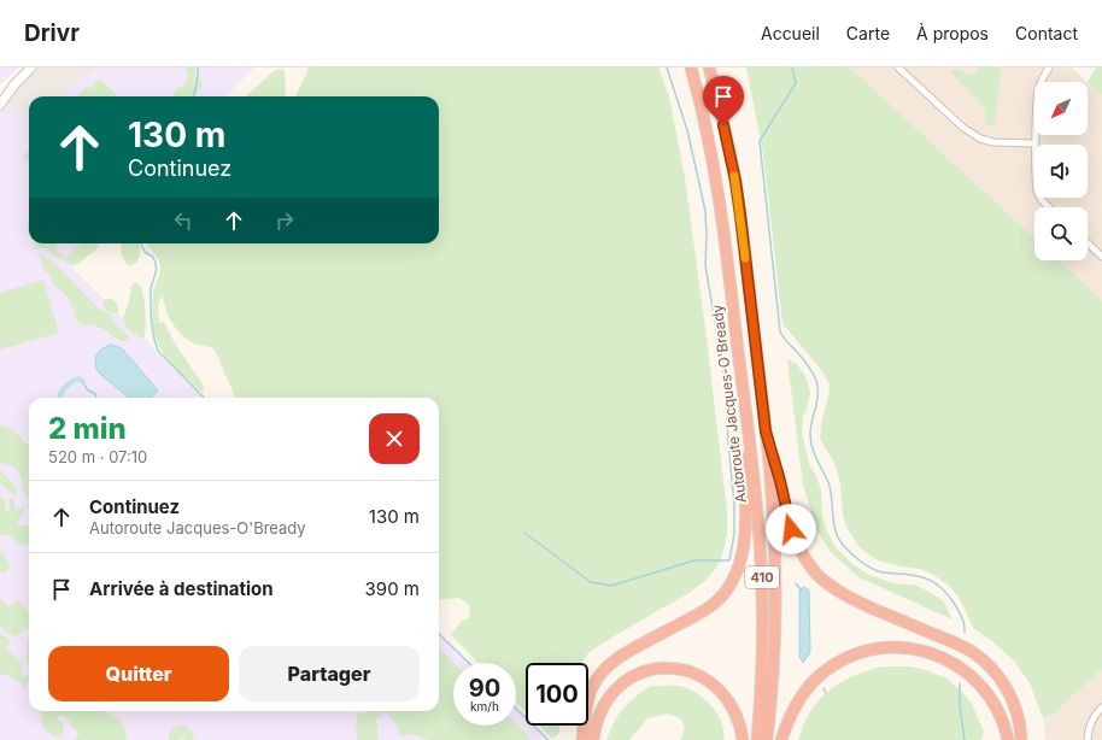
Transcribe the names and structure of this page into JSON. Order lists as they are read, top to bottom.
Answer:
{
  "streets": {
    "highway": ["Autoroute Jacques-O'Bready", "410"]
  },
  "north": "bottom left",
  "page": {
    "header": "Drivr",
    "nav": [
      "Accueil",
      "Carte",
      "À propos",
      "Contact"
    ],
    "turn": ["130 m", "Continuez"],
    "heading": ["2 min", "520 m · 07:10"],
    "list": [
      {
        "name": "Continuez",
        "note": "Autoroute Jacques-O'Bready",
        "value": "130 m"
      },
      {
        "name": "Arrivée à destination",
        "value": "390 m"
      }
    ],
    "buttons": ["Quitter", "Partager"],
    "speed": "90 km/h",
    "limit": "100"
  }
}
